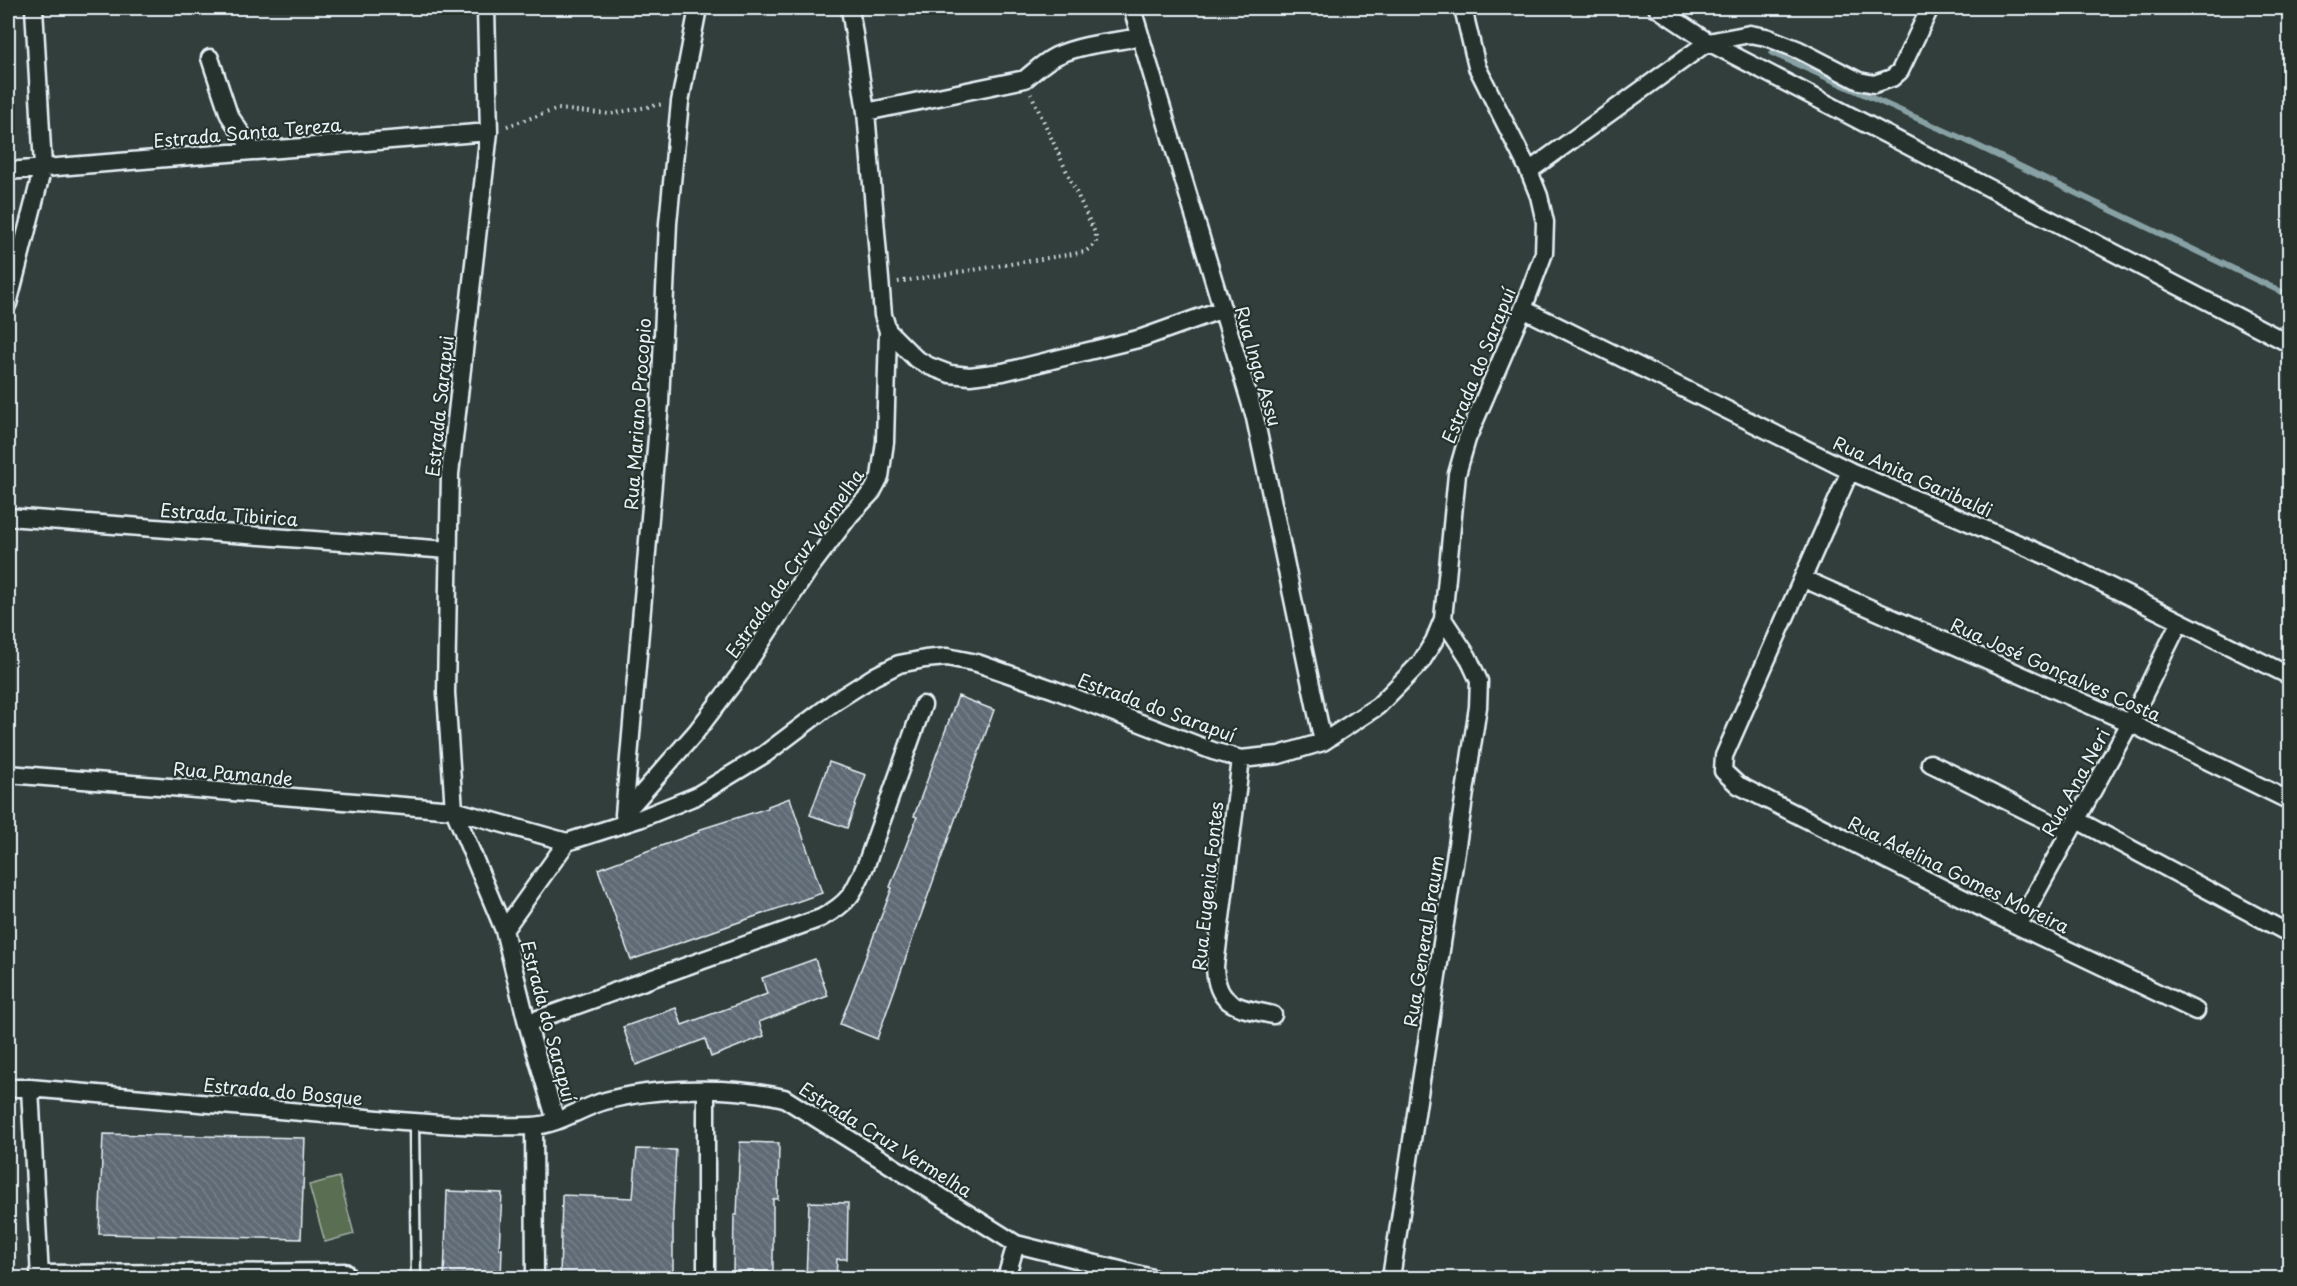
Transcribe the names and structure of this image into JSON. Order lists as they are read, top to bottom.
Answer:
{
  "streets": {
    "street": [
      "Estrada Santa Tereza",
      "Estrada do Sarapuí",
      "Rua Inga Assu",
      "Estrada Sarapui",
      "Rua Mariano Procopio",
      "Rua Anita Garibaldi",
      "Estrada Tibirica",
      "Estrada da Cruz Vermelha",
      "Rua José Gonçalves Costa",
      "Rua Pamande",
      "Rua Ana Neri",
      "Rua Adelina Gomes Moreira",
      "Rua Eugenia Fontes",
      "Rua General Braum",
      "Estrada do Bosque",
      "Estrada Cruz Vermelha"
    ]
  },
  "crossings": [
    ["Estrada Santa Tereza", "Estrada Sarapui"],
    ["Estrada do Sarapuí", "Rua Inga Assu"],
    ["Estrada do Sarapuí", "Estrada Sarapui"],
    ["Estrada do Sarapuí", "Rua Mariano Procopio"],
    ["Estrada do Sarapuí", "Rua Anita Garibaldi"],
    ["Estrada do Sarapuí", "Estrada da Cruz Vermelha"],
    ["Estrada do Sarapuí", "Rua Pamande"],
    ["Estrada do Sarapuí", "Rua Eugenia Fontes"],
    ["Estrada do Sarapuí", "Rua General Braum"],
    ["Estrada do Sarapuí", "Estrada do Bosque"],
    ["Estrada do Sarapuí", "Estrada Cruz Vermelha"],
    ["Estrada Sarapui", "Estrada Tibirica"],
    ["Estrada Sarapui", "Rua Pamande"],
    ["Rua Mariano Procopio", "Estrada da Cruz Vermelha"],
    ["Rua Anita Garibaldi", "Rua Ana Neri"],
    ["Rua José Gonçalves Costa", "Rua Ana Neri"],
    ["Rua José Gonçalves Costa", "Rua Adelina Gomes Moreira"],
    ["Rua Ana Neri", "Rua Adelina Gomes Moreira"],
    ["Estrada do Bosque", "Estrada Cruz Vermelha"]
  ]
}
